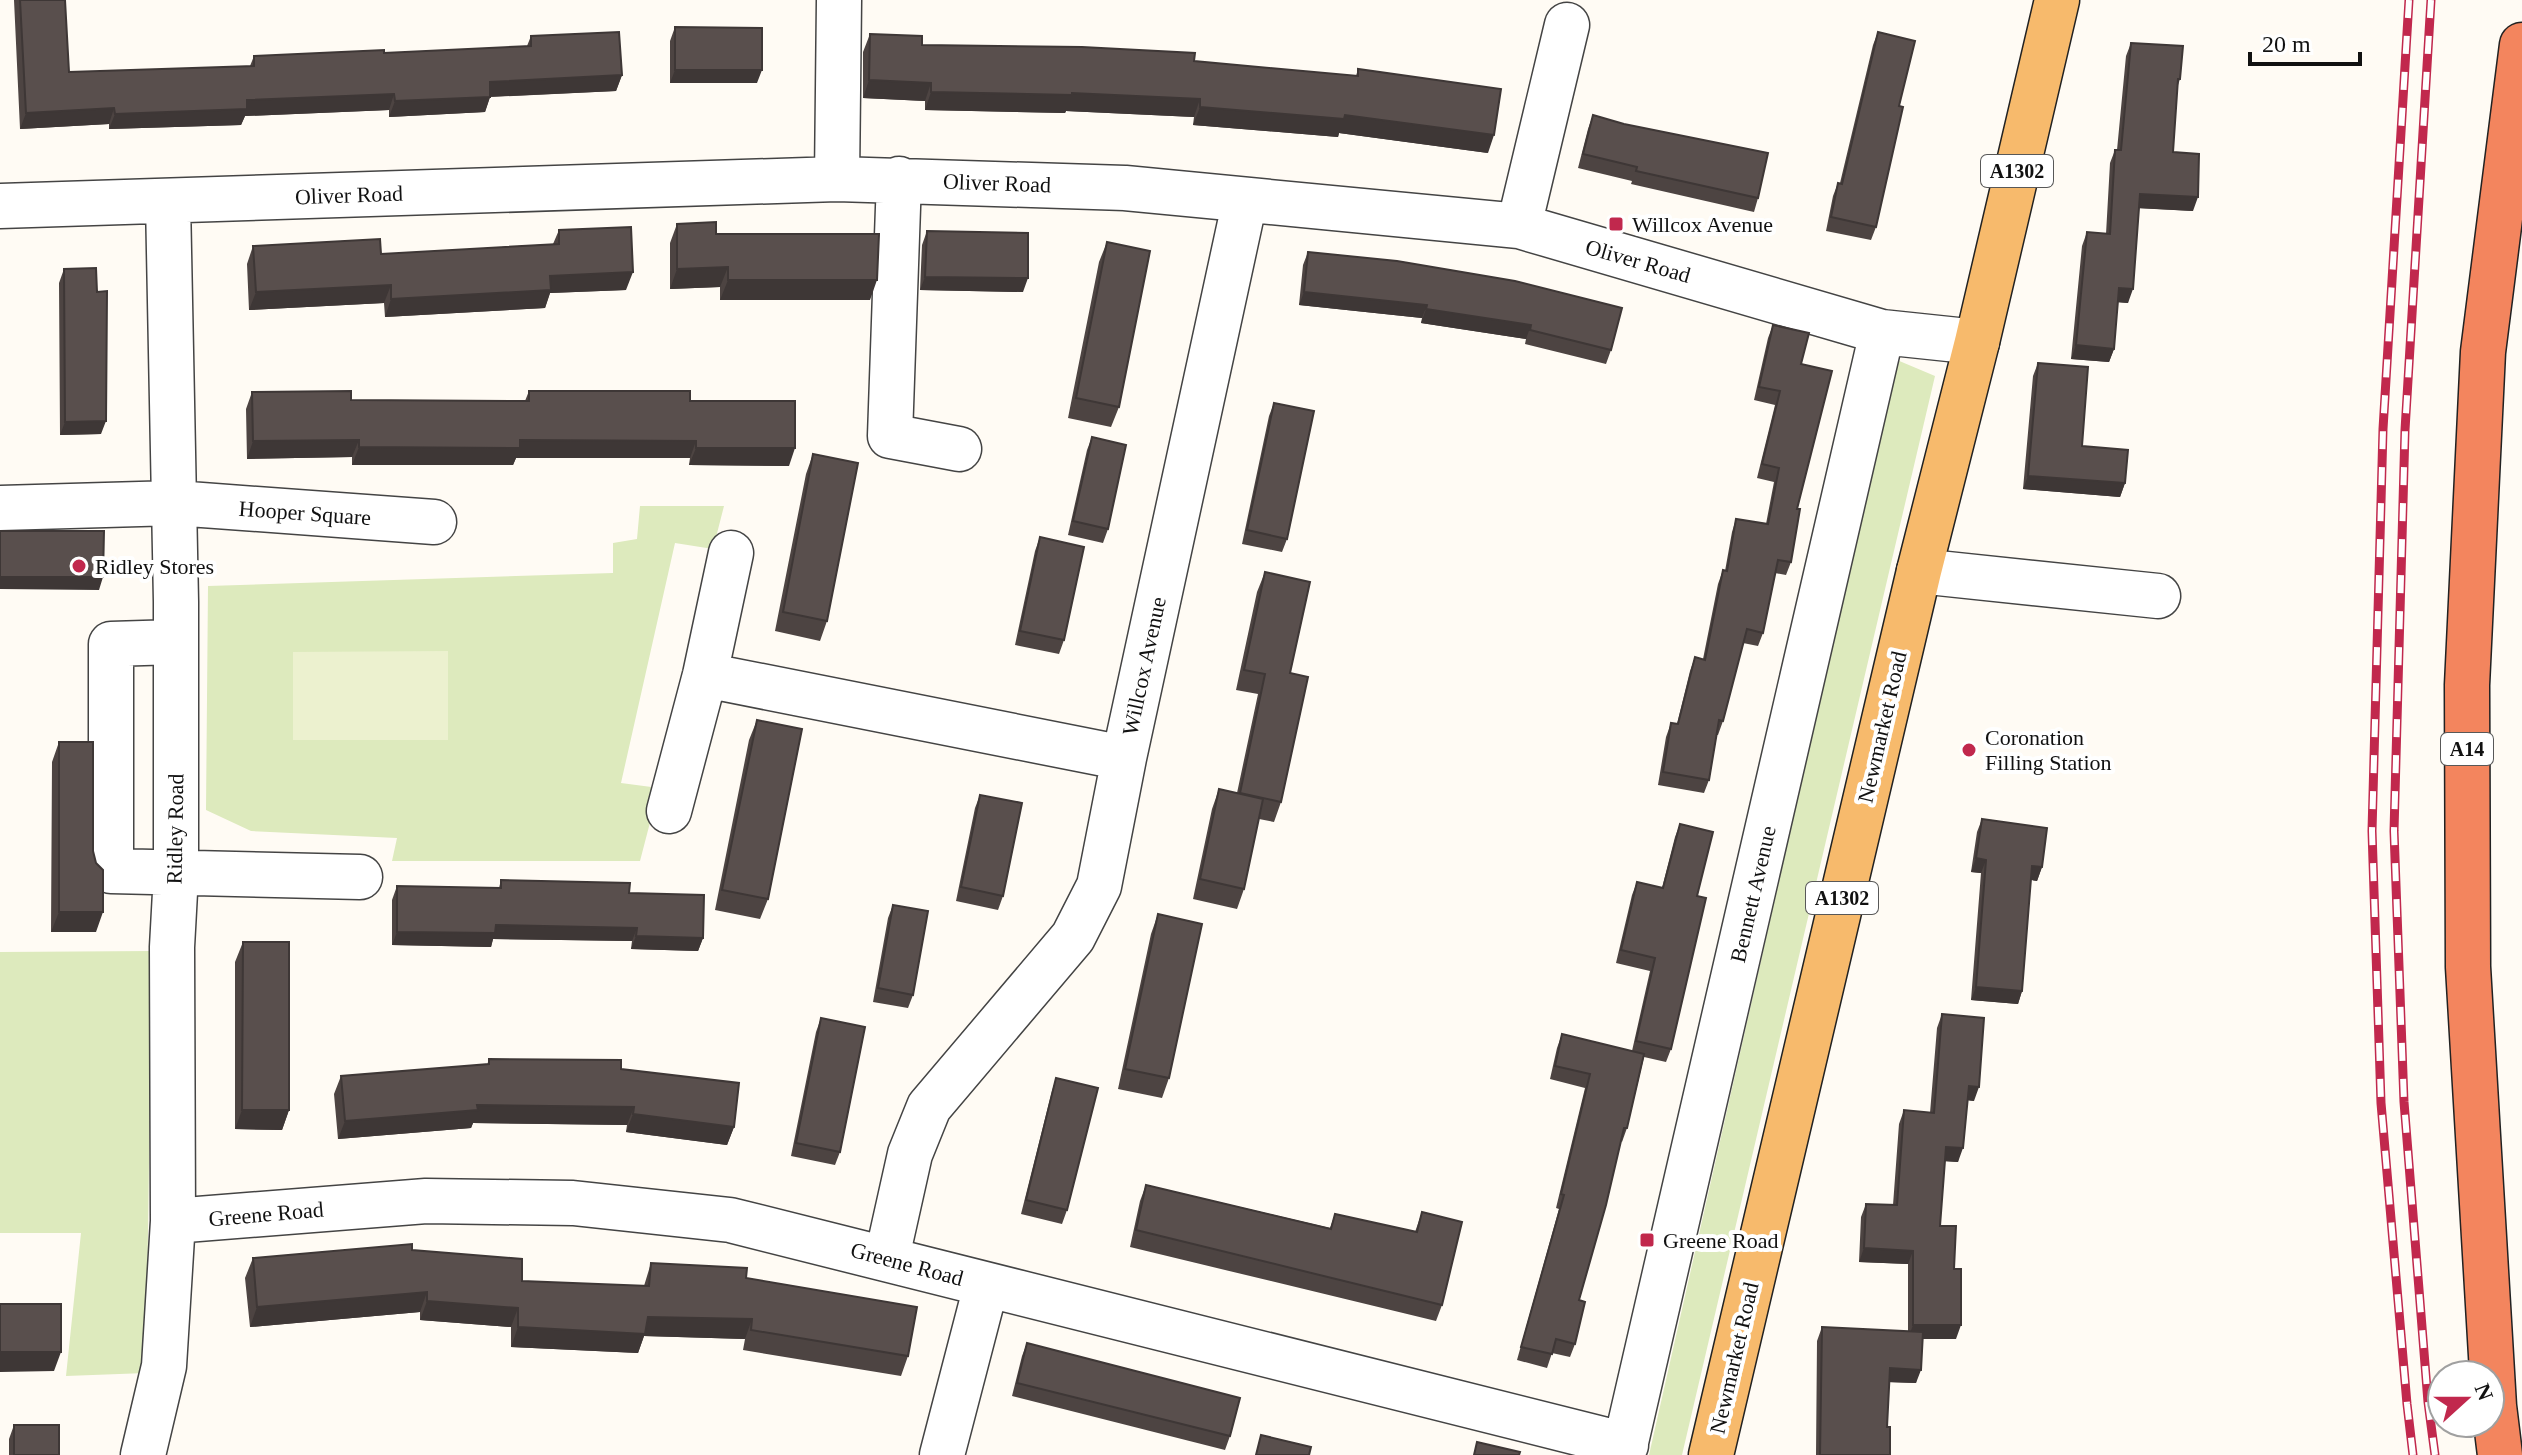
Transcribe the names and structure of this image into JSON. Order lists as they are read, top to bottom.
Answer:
{
  "streets": {
    "highway": ["A14"],
    "main road": ["A1302", "Newmarket Road"],
    "street": [
      "Oliver Road",
      "Hooper Square",
      "Willcox Avenue",
      "Ridley Road",
      "Bennett Avenue",
      "Greene Road"
    ]
  },
  "crossings": [
    ["Oliver Road", "Willcox Avenue"],
    ["Oliver Road", "Newmarket Road"],
    ["Oliver Road", "Ridley Road"],
    ["Oliver Road", "Bennett Avenue"],
    ["Hooper Square", "Ridley Road"],
    ["Willcox Avenue", "Greene Road"],
    ["Ridley Road", "Greene Road"],
    ["Bennett Avenue", "Greene Road"]
  ],
  "places": {
    "transit": ["Willcox Avenue", "Greene Road"],
    "other": ["Ridley Stores", "Coronation Filling Station"]
  },
  "scale_bar": "20 m",
  "north": "right"
}
